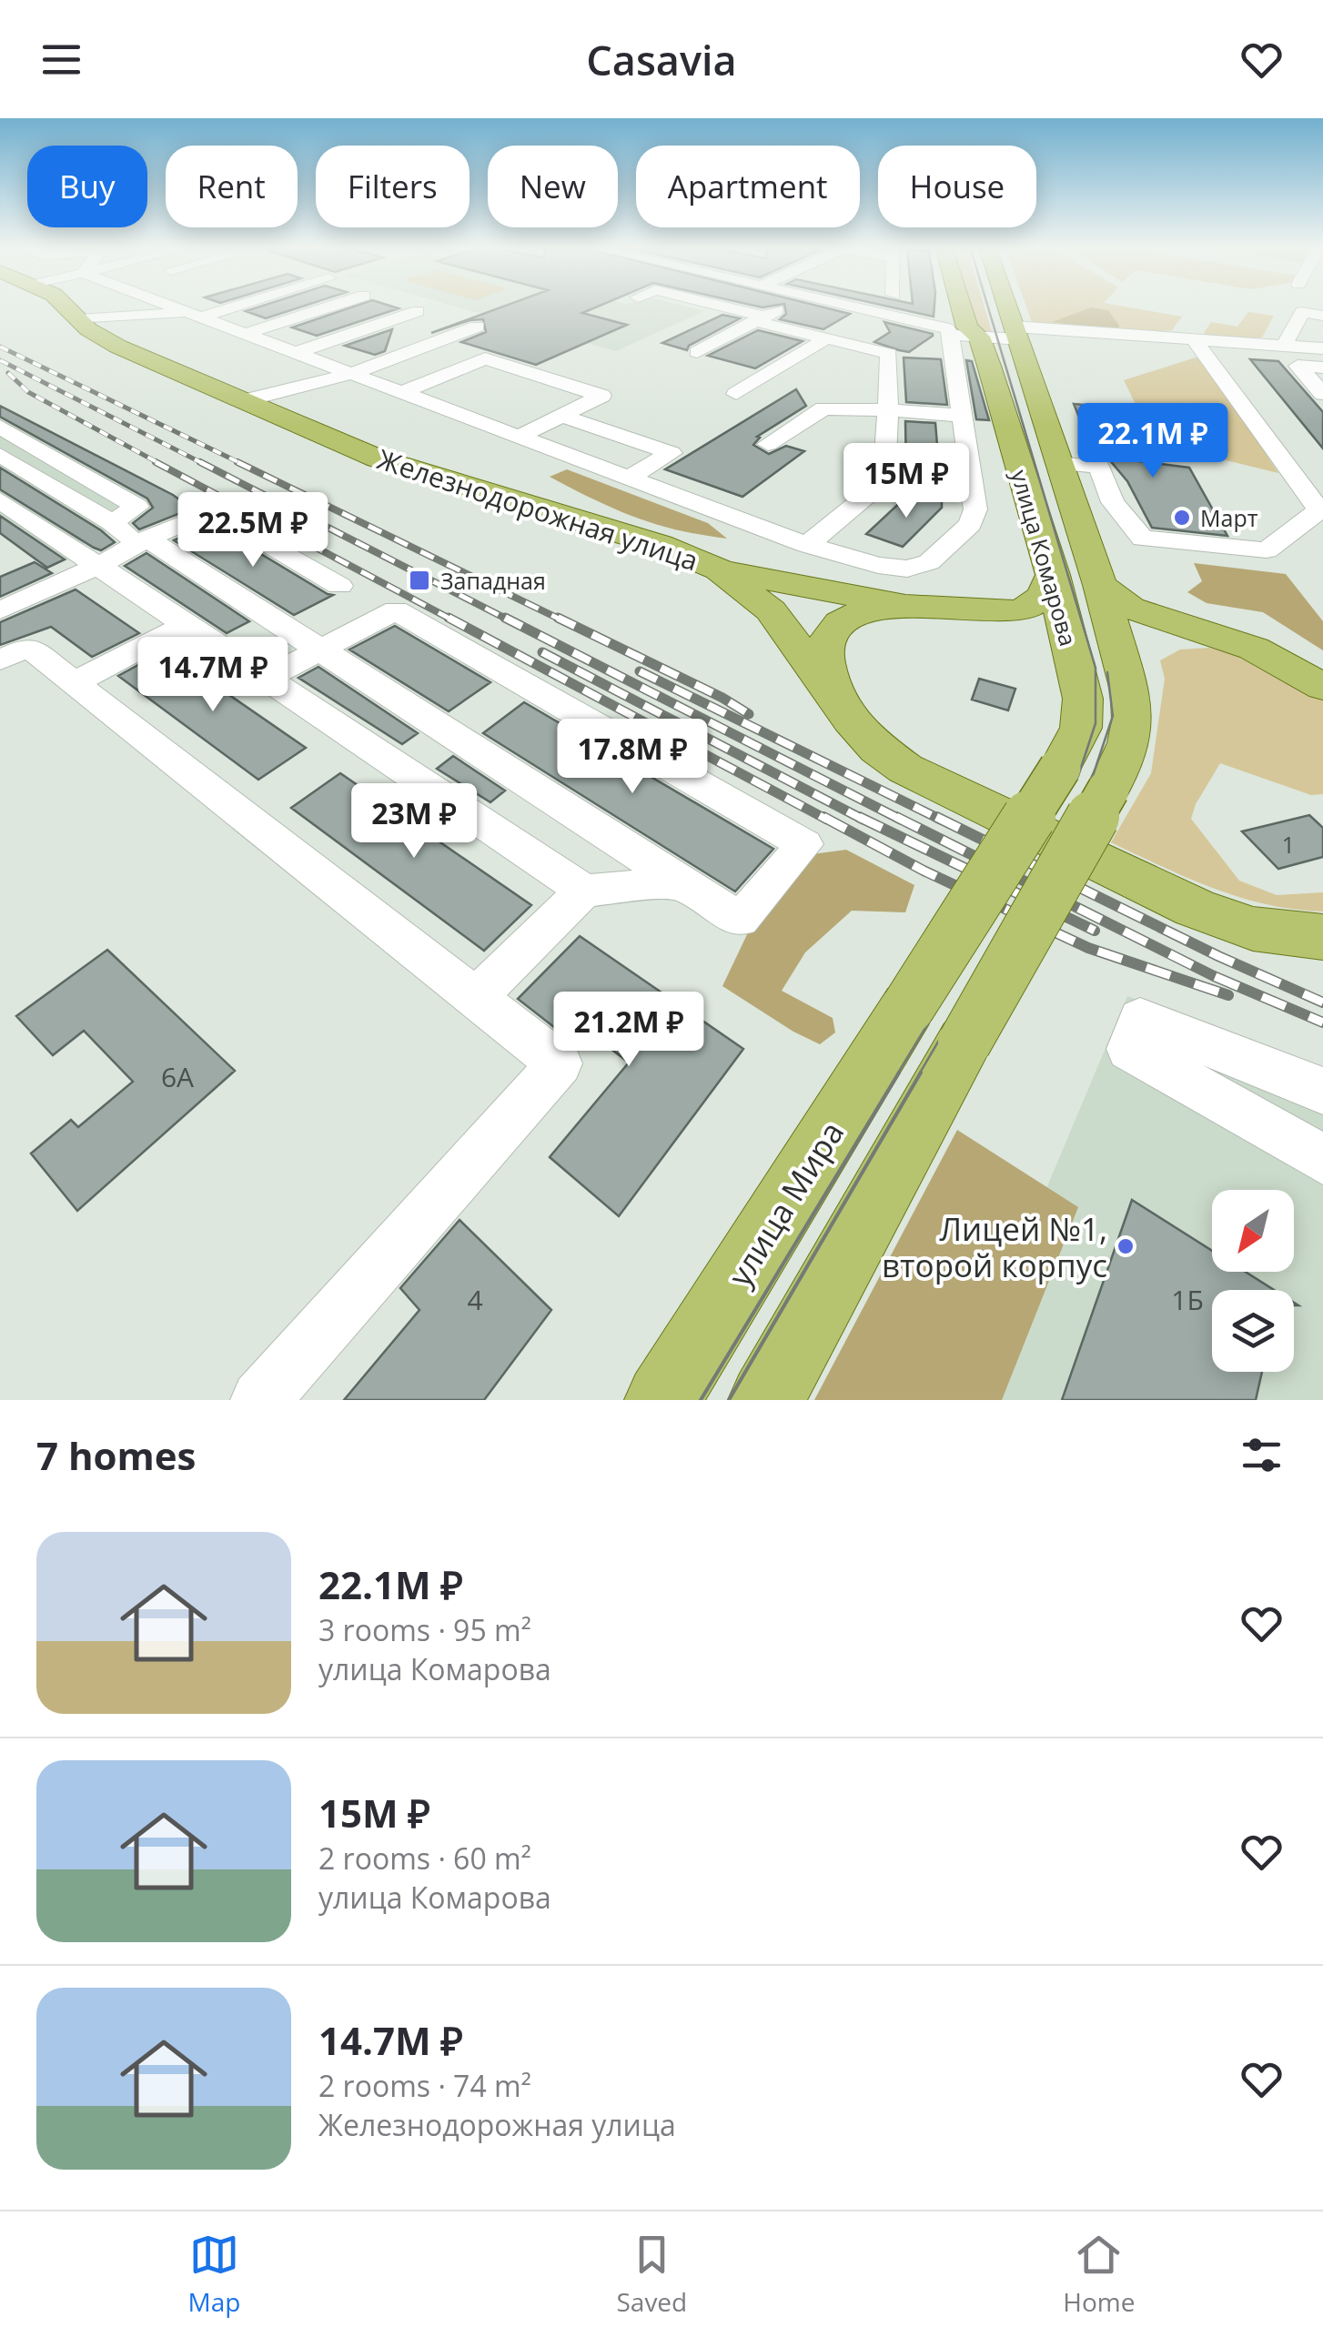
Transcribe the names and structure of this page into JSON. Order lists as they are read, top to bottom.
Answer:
{
  "streets": {
    "main road": ["Железнодорожная улица", "улица Комарова", "улица Мира"]
  },
  "crossings": [
    ["Железнодорожная улица", "улица Комарова"],
    ["улица Комарова", "улица Мира"]
  ],
  "places": {
    "other": ["Март", "Лицей №1, второй корпус"],
    "transit": ["Западная"]
  },
  "house_numbers": [
    "1",
    "6А",
    "4",
    "1Б"
  ],
  "north": "bottom left",
  "page": {
    "header": "Casavia",
    "chip": [
      "Buy",
      "Rent",
      "Filters",
      "New",
      "Apartment",
      "House"
    ],
    "price": [
      "22.1M ₽",
      "15M ₽",
      "22.5M ₽",
      "14.7M ₽",
      "17.8M ₽",
      "23M ₽",
      "21.2M ₽"
    ],
    "heading": "7 homes",
    "list": [
      {
        "name": "22.1M ₽",
        "note": "3 rooms · 95 m² · улица Комарова"
      },
      {
        "name": "15M ₽",
        "note": "2 rooms · 60 m² · улица Комарова"
      },
      {
        "name": "14.7M ₽",
        "note": "2 rooms · 74 m² · Железнодорожная улица"
      }
    ],
    "tabs": ["Map", "Saved", "Home"]
  }
}
